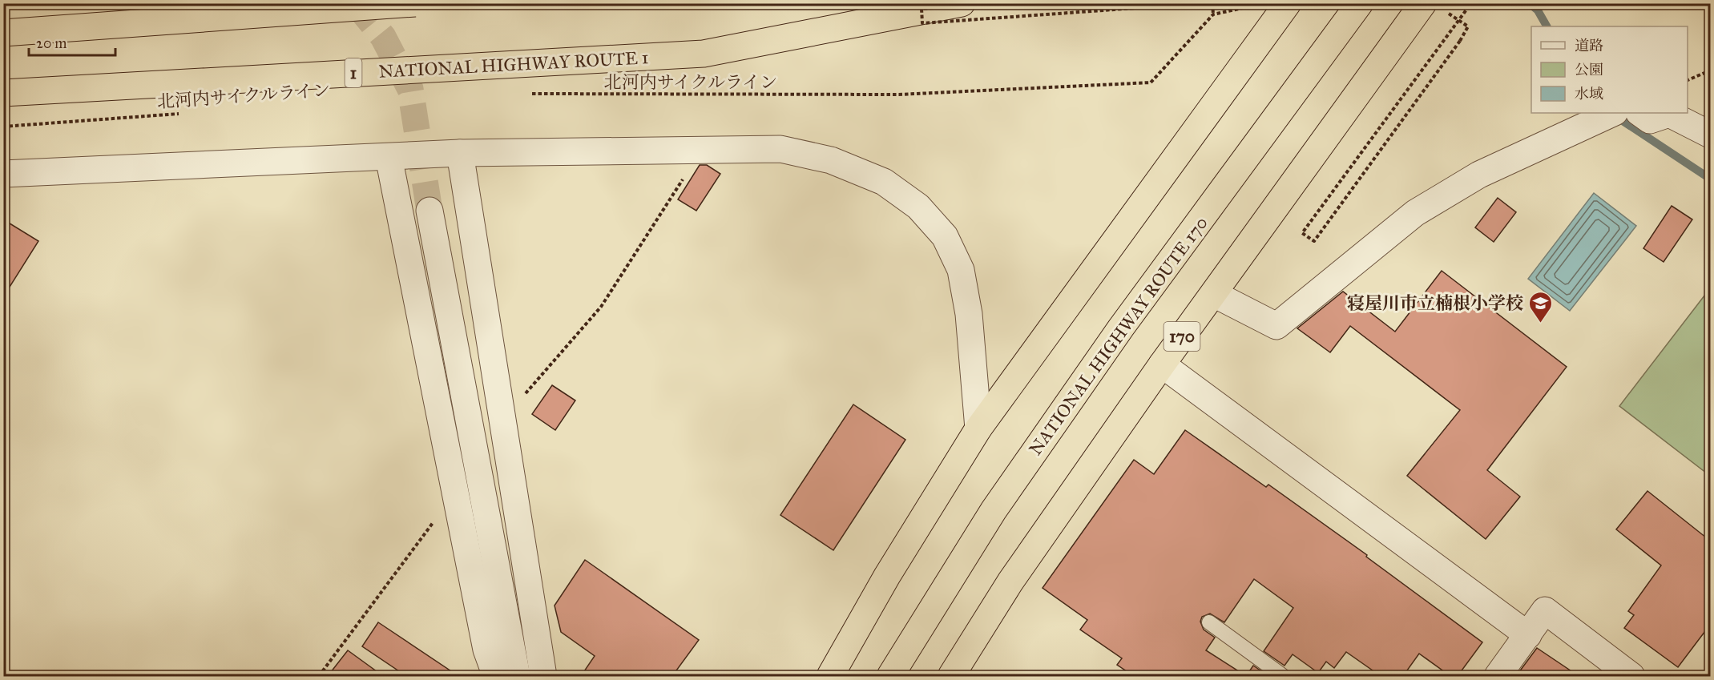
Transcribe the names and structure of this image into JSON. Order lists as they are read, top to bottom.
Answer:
{
  "streets": {
    "highway": [
      "NATIONAL HIGHWAY ROUTE 1",
      "1",
      "NATIONAL HIGHWAY ROUTE 170",
      "170"
    ],
    "path": ["北河内サイクルライン"]
  },
  "places": {
    "school or university": ["寝屋川市立楠根小学校"]
  },
  "legend": ["道路", "公園", "水域"],
  "scale_bar": "20 m"
}
